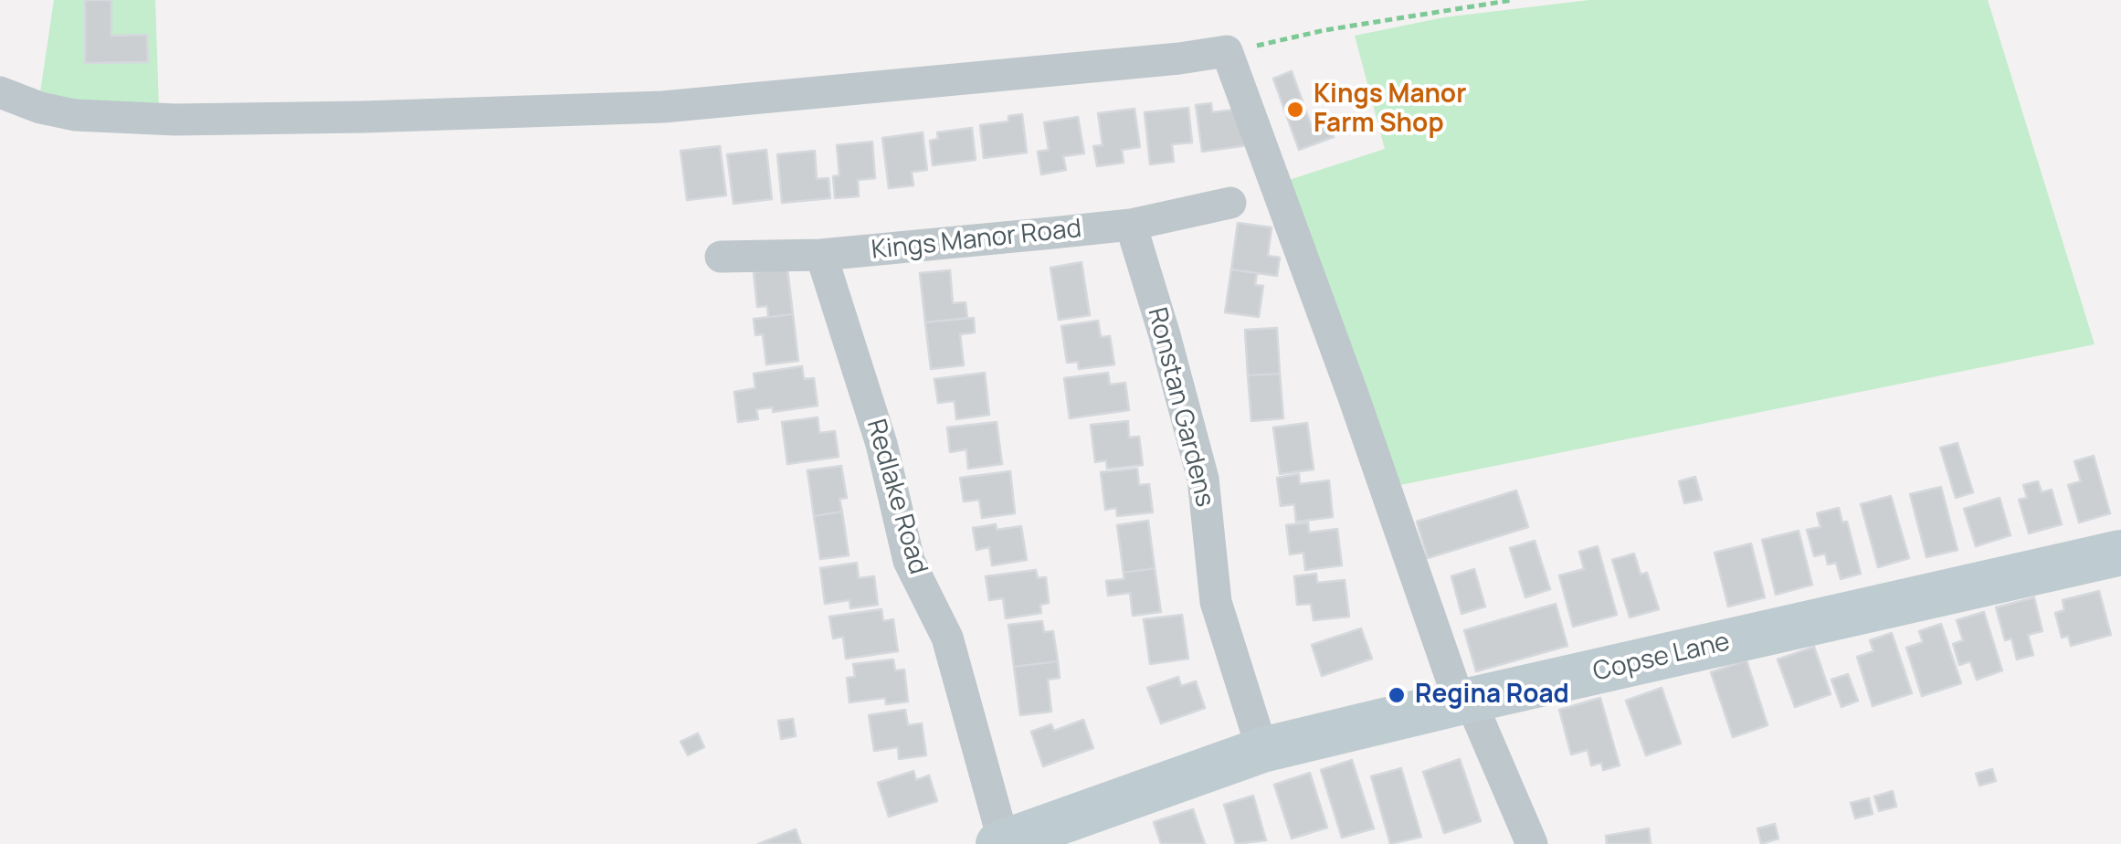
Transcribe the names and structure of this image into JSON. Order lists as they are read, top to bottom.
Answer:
{
  "streets": {
    "street": [
      "Kings Manor Road",
      "Ronstan Gardens",
      "Redlake Road",
      "Copse Lane"
    ]
  },
  "crossings": [
    ["Kings Manor Road", "Ronstan Gardens"],
    ["Kings Manor Road", "Redlake Road"],
    ["Ronstan Gardens", "Copse Lane"],
    ["Redlake Road", "Copse Lane"]
  ],
  "places": ["Kings Manor Farm Shop", "Regina Road"]
}
